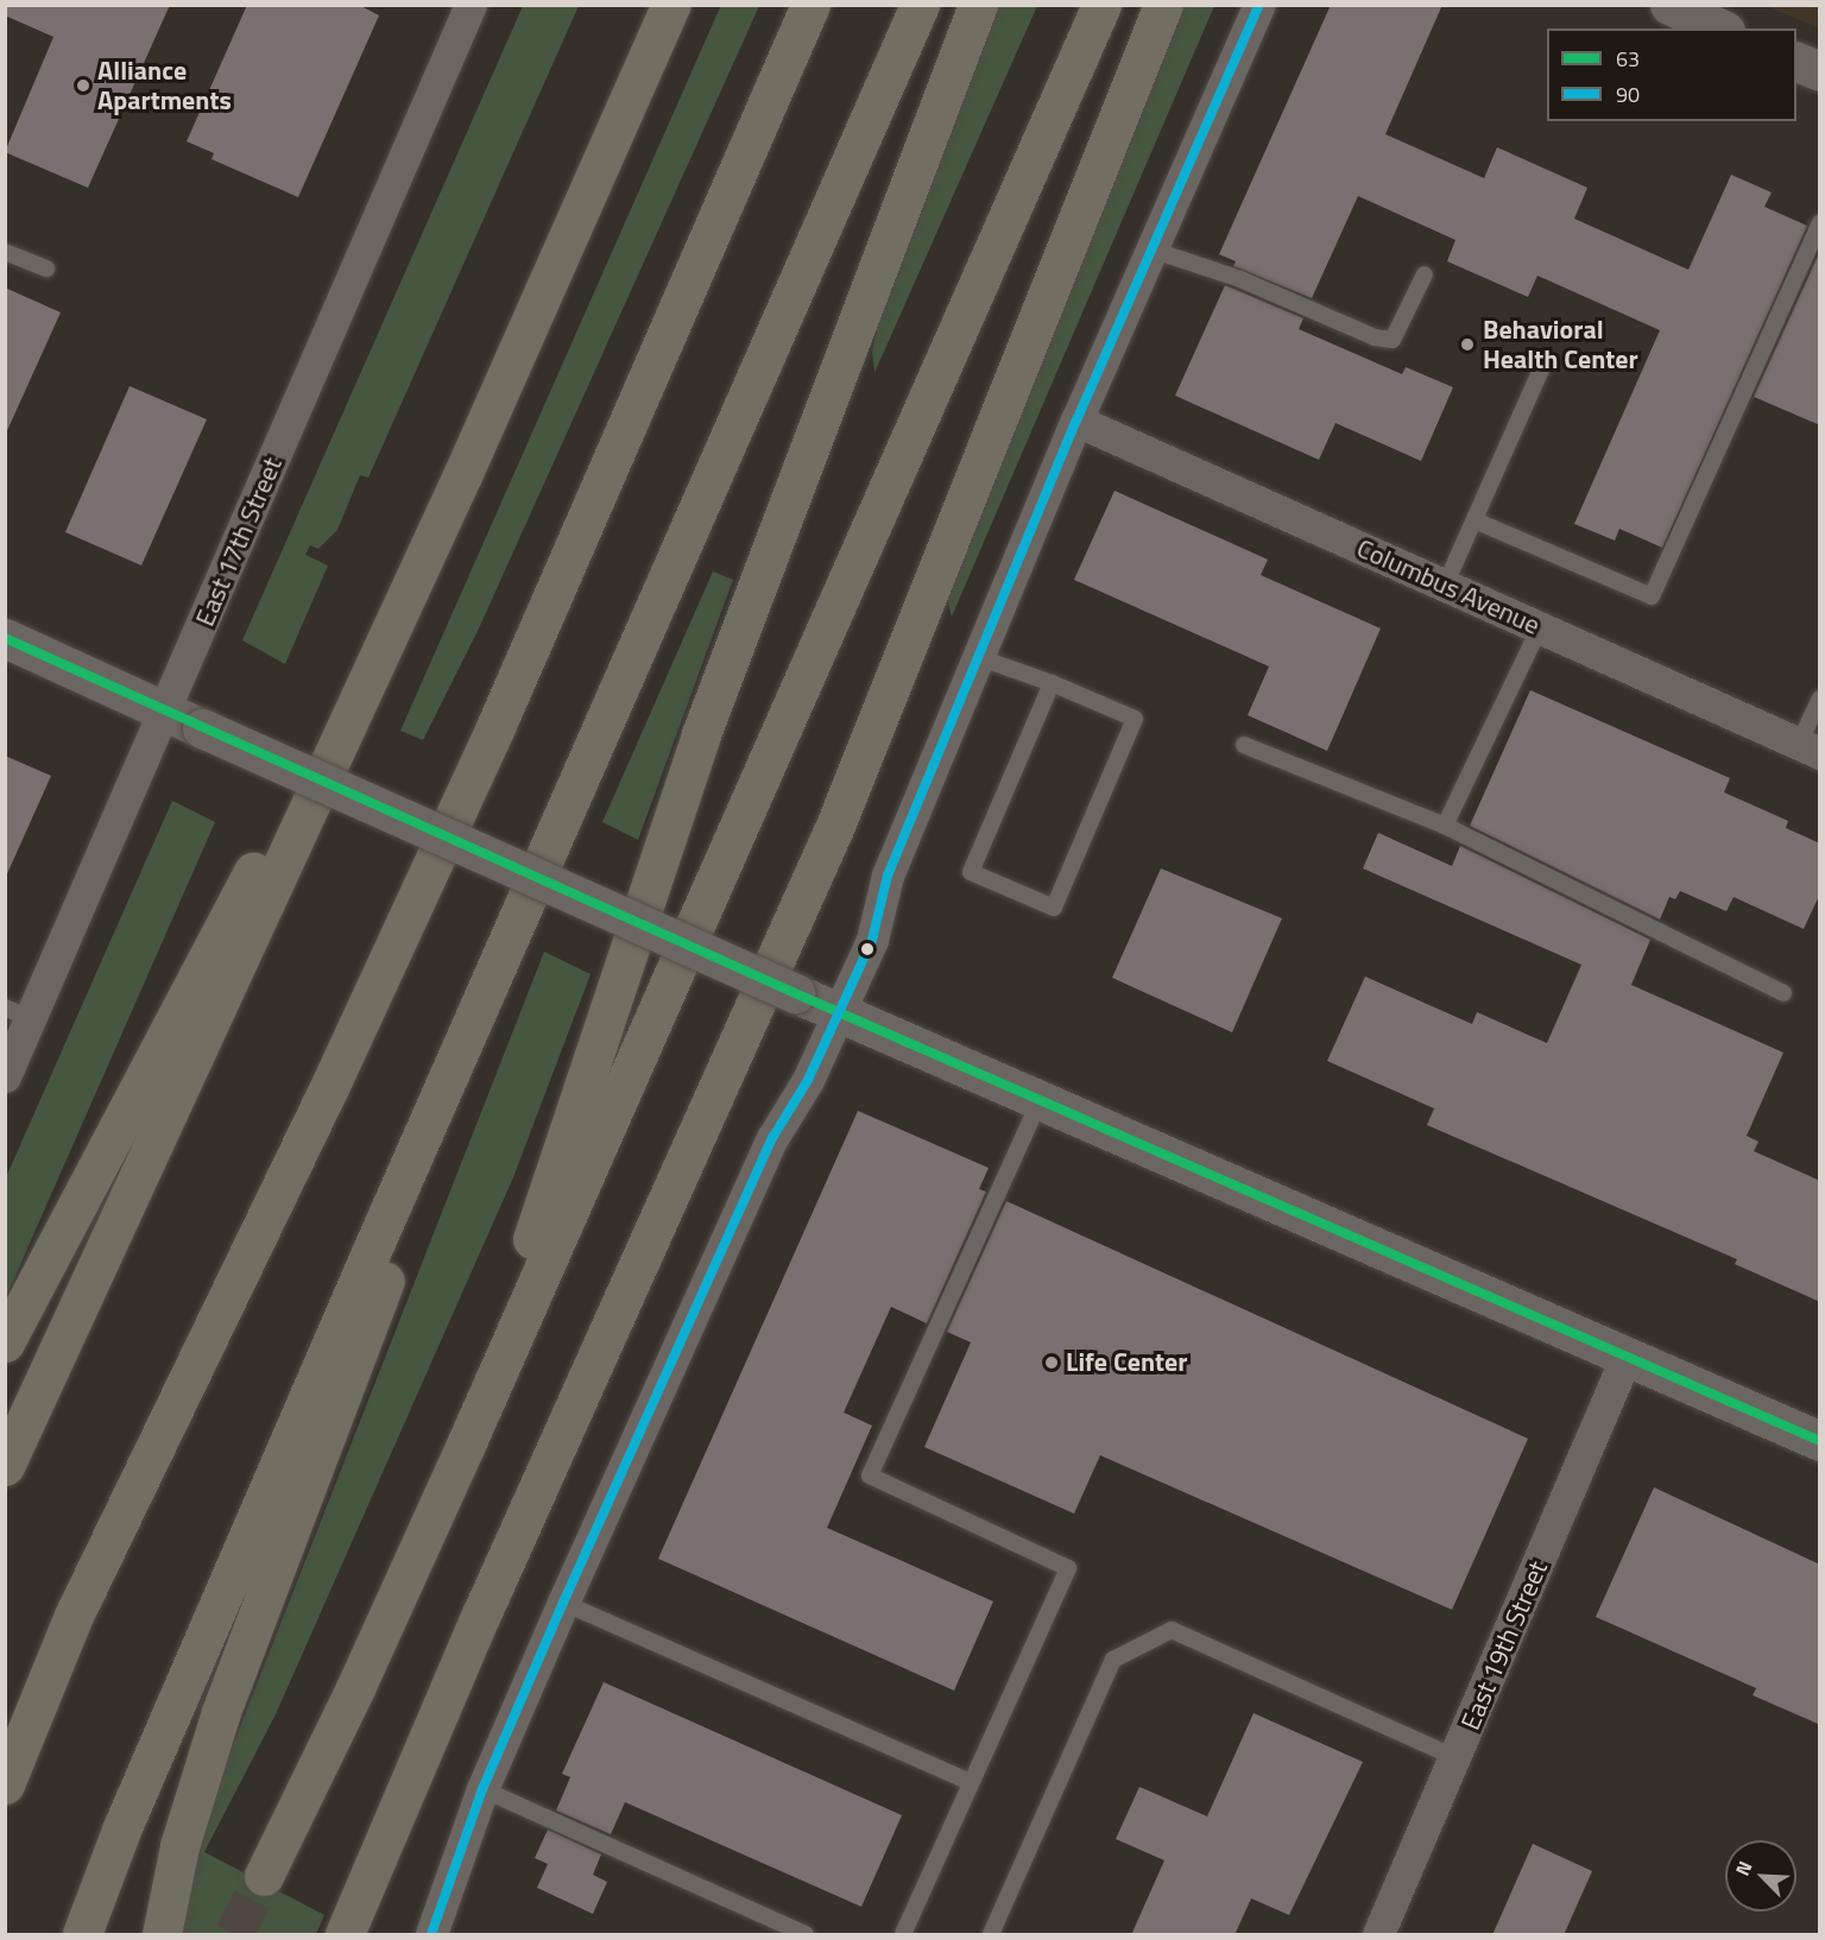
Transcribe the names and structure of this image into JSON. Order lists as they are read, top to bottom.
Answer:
{
  "streets": {
    "street": ["East 17th Street", "Columbus Avenue", "East 19th Street"]
  },
  "places": ["Alliance Apartments", "Behavioral Health Center", "Life Center"],
  "lines": ["transit line 90", "transit line 63"],
  "legend": ["63", "90"],
  "north": "top left"
}
